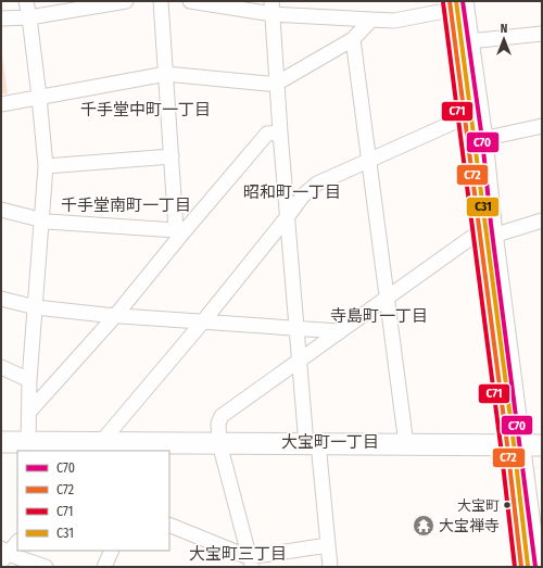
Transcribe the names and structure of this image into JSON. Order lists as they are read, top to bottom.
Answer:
{
  "districts": [
    "千手堂中町一丁目",
    "昭和町一丁目",
    "千手堂南町一丁目",
    "寺島町一丁目",
    "大宝町一丁目",
    "大宝町三丁目"
  ],
  "places": {
    "other": ["大宝町"],
    "temple": ["大宝禅寺"]
  },
  "lines": [
    "transit line C70",
    "transit line C72",
    "transit line C31",
    "transit line C71"
  ],
  "legend": [
    "C70",
    "C72",
    "C71",
    "C31"
  ],
  "north": "top"
}
